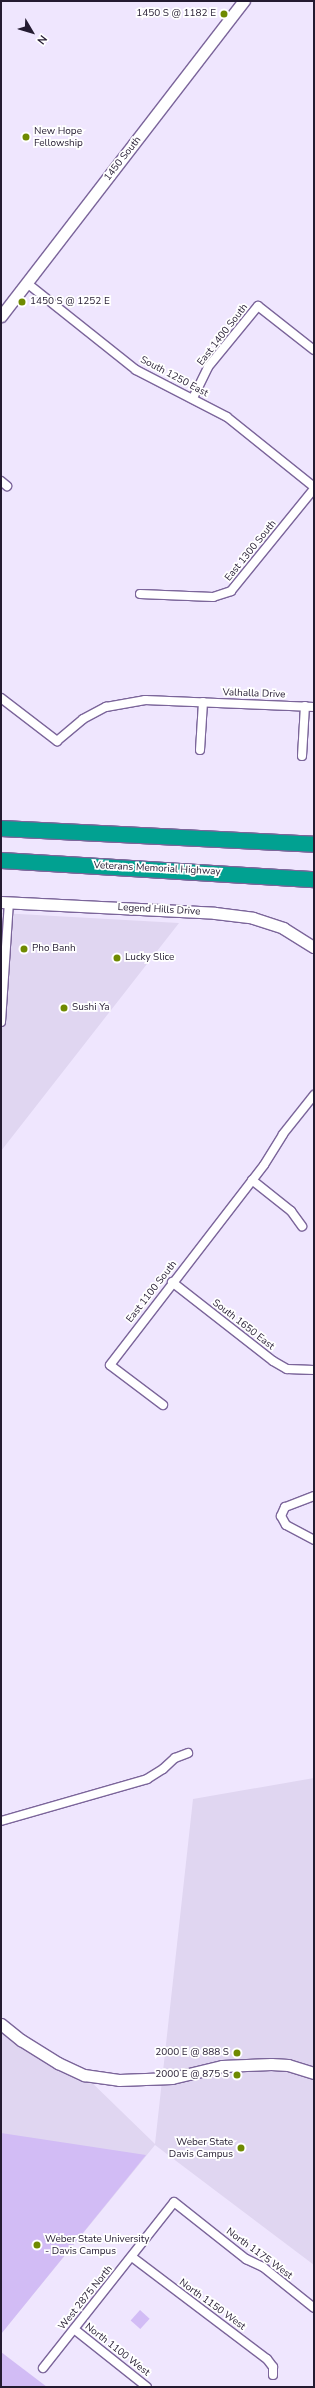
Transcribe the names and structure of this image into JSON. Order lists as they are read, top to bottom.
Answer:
{
  "streets": {
    "highway": ["Veterans Memorial Highway"],
    "street": [
      "1450 South",
      "East 1400 South",
      "South 1250 East",
      "East 1300 South",
      "Valhalla Drive",
      "Legend Hills Drive",
      "East 1100 South",
      "South 1650 East",
      "North 1175 West",
      "West 2875 North",
      "North 1150 West",
      "North 1100 West"
    ]
  },
  "crossings": [
    ["1450 South", "South 1250 East"],
    ["East 1400 South", "South 1250 East"],
    ["South 1250 East", "East 1300 South"],
    ["East 1100 South", "South 1650 East"],
    ["North 1175 West", "West 2875 North"],
    ["West 2875 North", "North 1150 West"],
    ["West 2875 North", "North 1100 West"]
  ],
  "places": [
    "1450 S @ 1182 E",
    "New Hope Fellowship",
    "1450 S @ 1252 E",
    "Pho Banh",
    "Lucky Slice",
    "Sushi Ya",
    "2000 E @ 888 S",
    "2000 E @ 875 S",
    "Weber State Davis Campus",
    "Weber State University - Davis Campus"
  ],
  "north": "bottom right"
}
